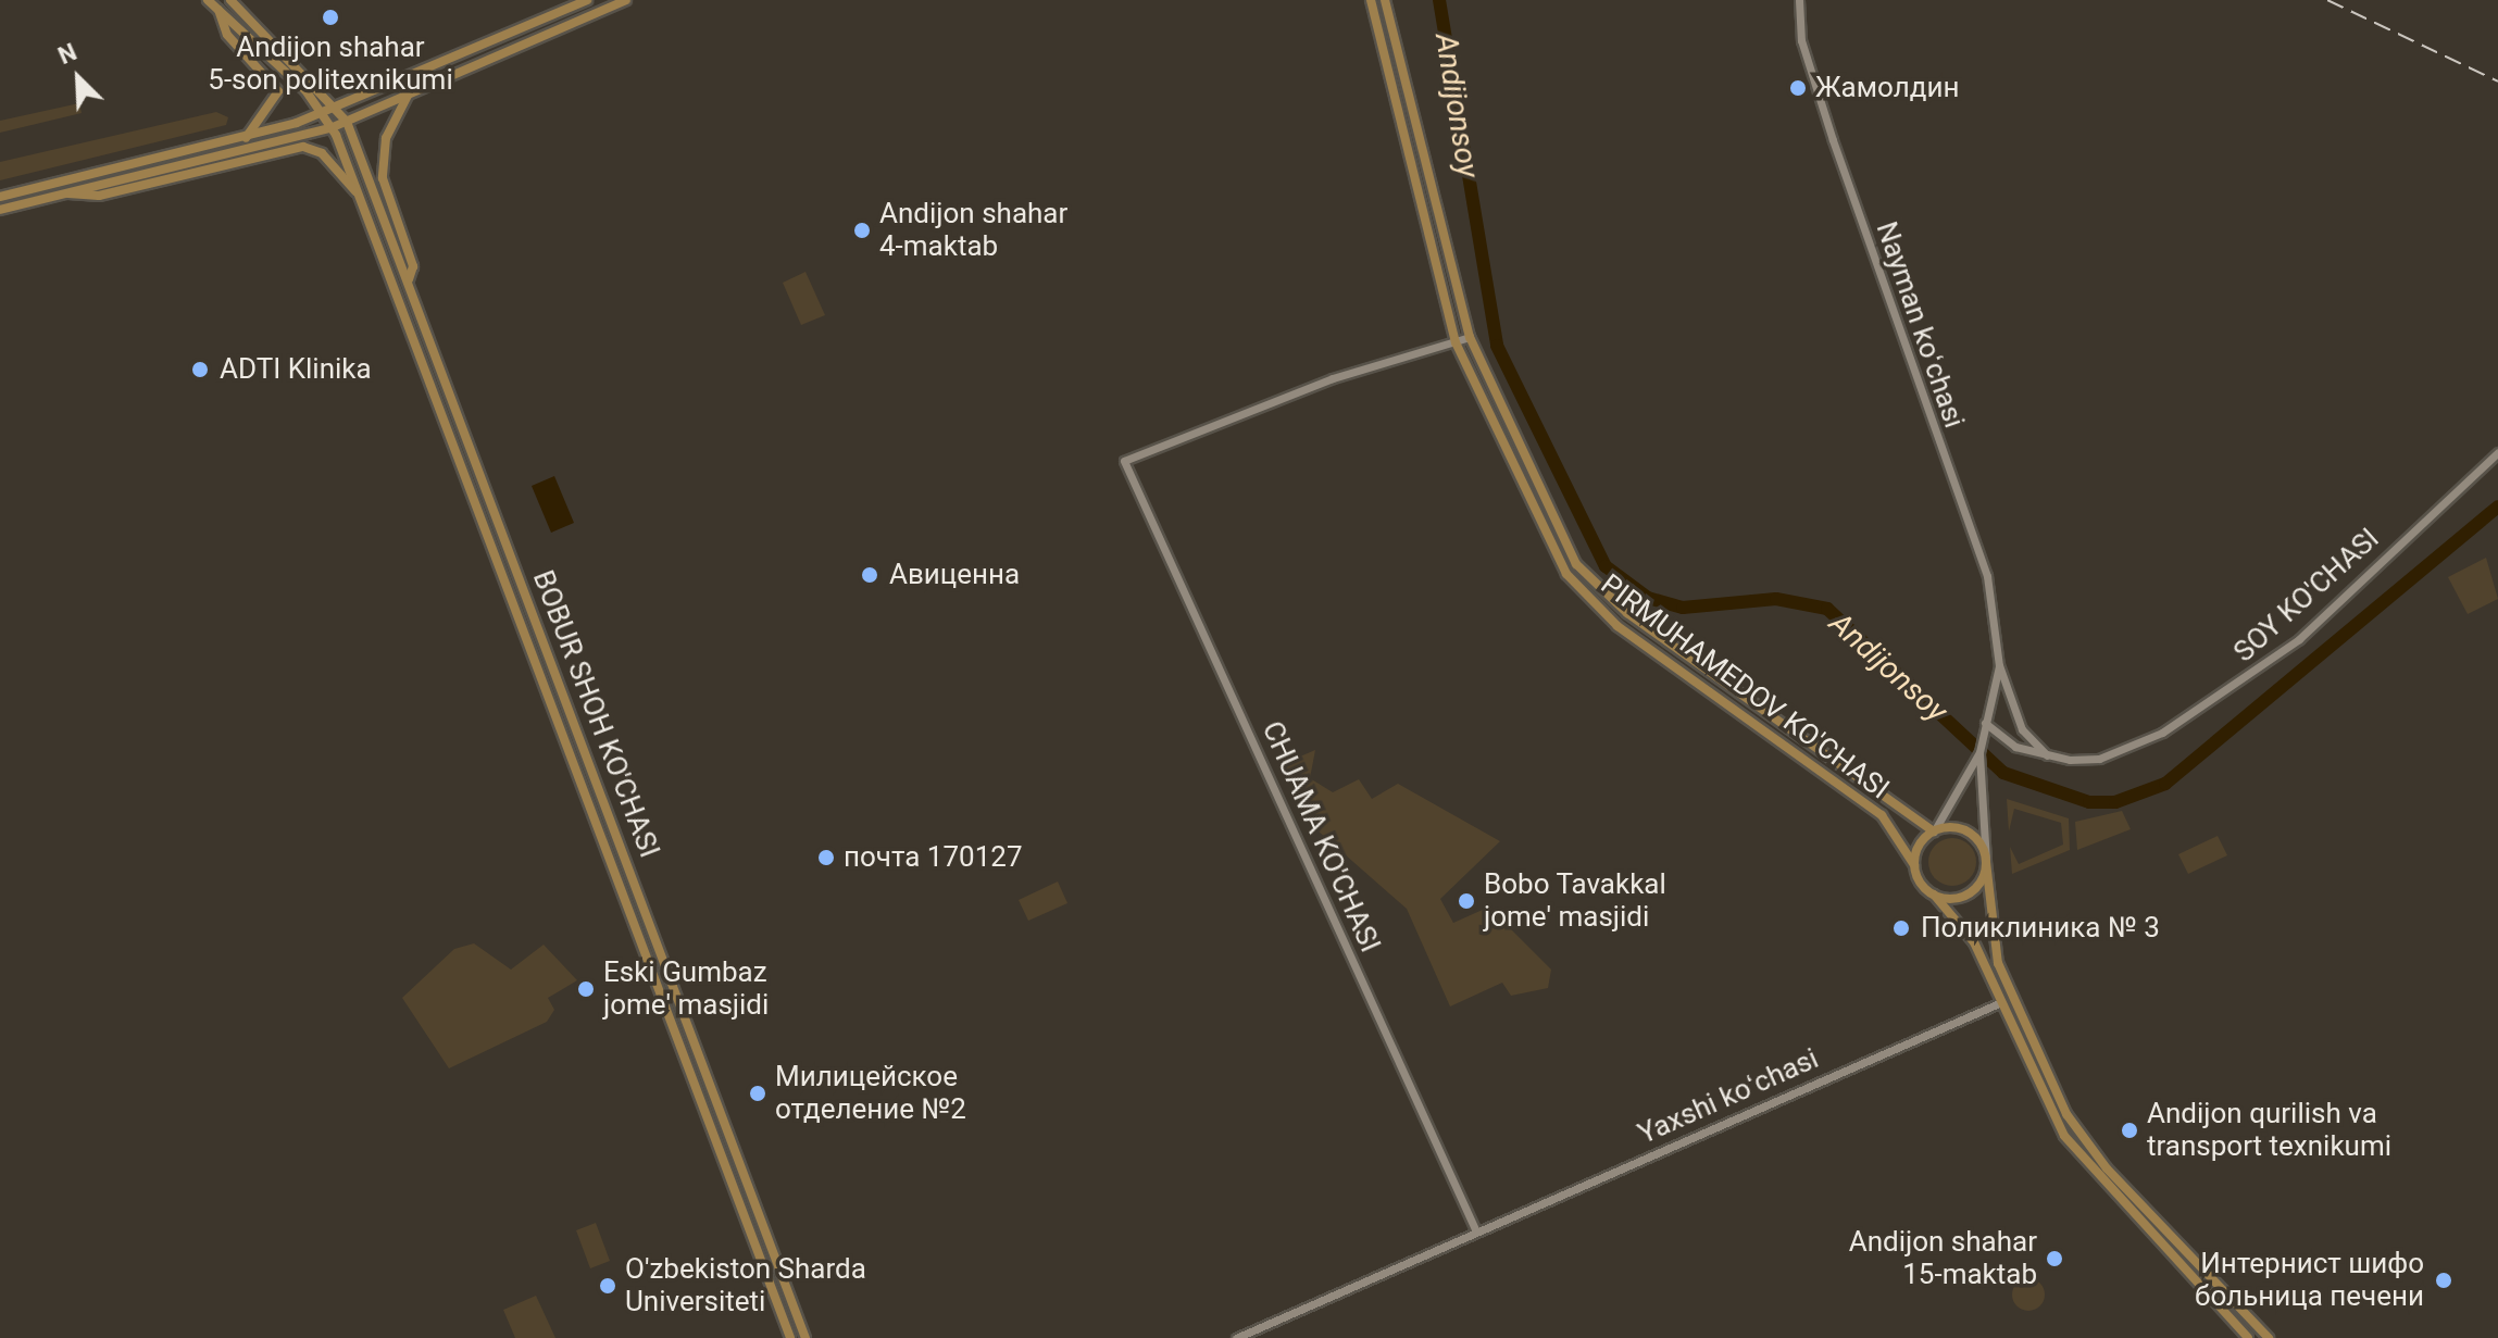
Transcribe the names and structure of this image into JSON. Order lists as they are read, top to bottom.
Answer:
{
  "streets": {
    "main road": ["PIRMUHAMEDOV KO'CHASI", "BOBUR SHOH KO'CHASI"],
    "street": [
      "Nayman koʻchasi",
      "SOY KO'CHASI",
      "CHUAMA KO'CHASI",
      "Yaxshi koʻchasi"
    ]
  },
  "crossings": [
    ["PIRMUHAMEDOV KO'CHASI", "CHUAMA KO'CHASI"],
    ["CHUAMA KO'CHASI", "Yaxshi koʻchasi"]
  ],
  "water": ["Andijonsoy"],
  "places": [
    "Andijon shahar 5-son politexnikumi",
    "Жамолдин",
    "Andijon shahar 4-maktab",
    "ADTI Klinika",
    "Авиценна",
    "почта 170127",
    "Bobo Tavakkal jome' masjidi",
    "Поликлиника № 3",
    "Eski Gumbaz jome' masjidi",
    "Милицейское отделение №2",
    "Andijon qurilish va transport texnikumi",
    "Andijon shahar 15-maktab",
    "Интернист шифо больница печени",
    "O'zbekiston Sharda Universiteti"
  ],
  "north": "top left"
}
